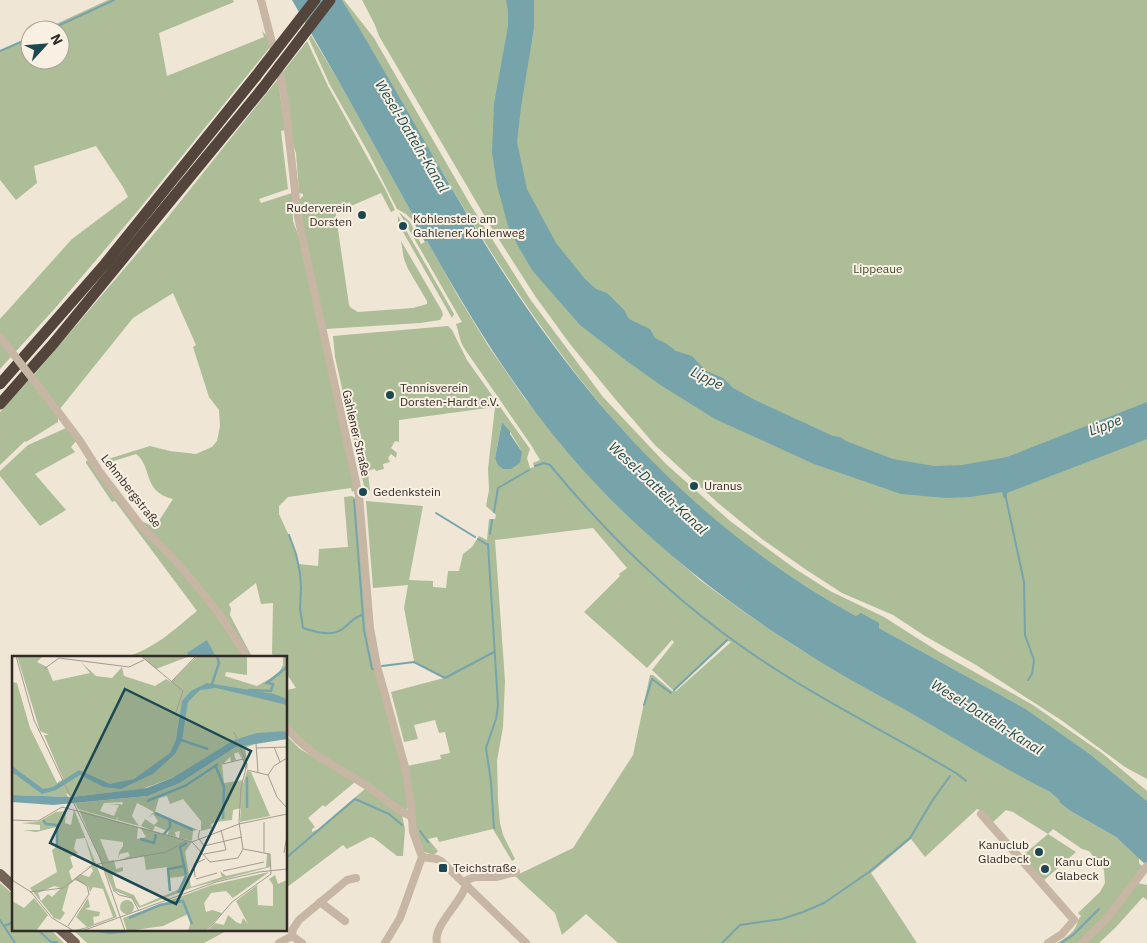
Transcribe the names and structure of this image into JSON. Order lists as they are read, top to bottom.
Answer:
{
  "streets": {
    "street": ["Gahlener Straße", "Lehmbergstraße"]
  },
  "water": ["Wesel-Datteln-Kanal", "Lippe"],
  "parks": ["Lippeaue"],
  "places": {
    "other": [
      "Ruderverein Dorsten",
      "Kohlenstele am Gahlener Kohlenweg",
      "Tennisverein Dorsten-Hardt e.V.",
      "Uranus",
      "Gedenkstein",
      "Kanuclub Gladbeck",
      "Kanu Club Glabeck"
    ],
    "transit": ["Teichstraße"]
  },
  "north": "top right"
}
